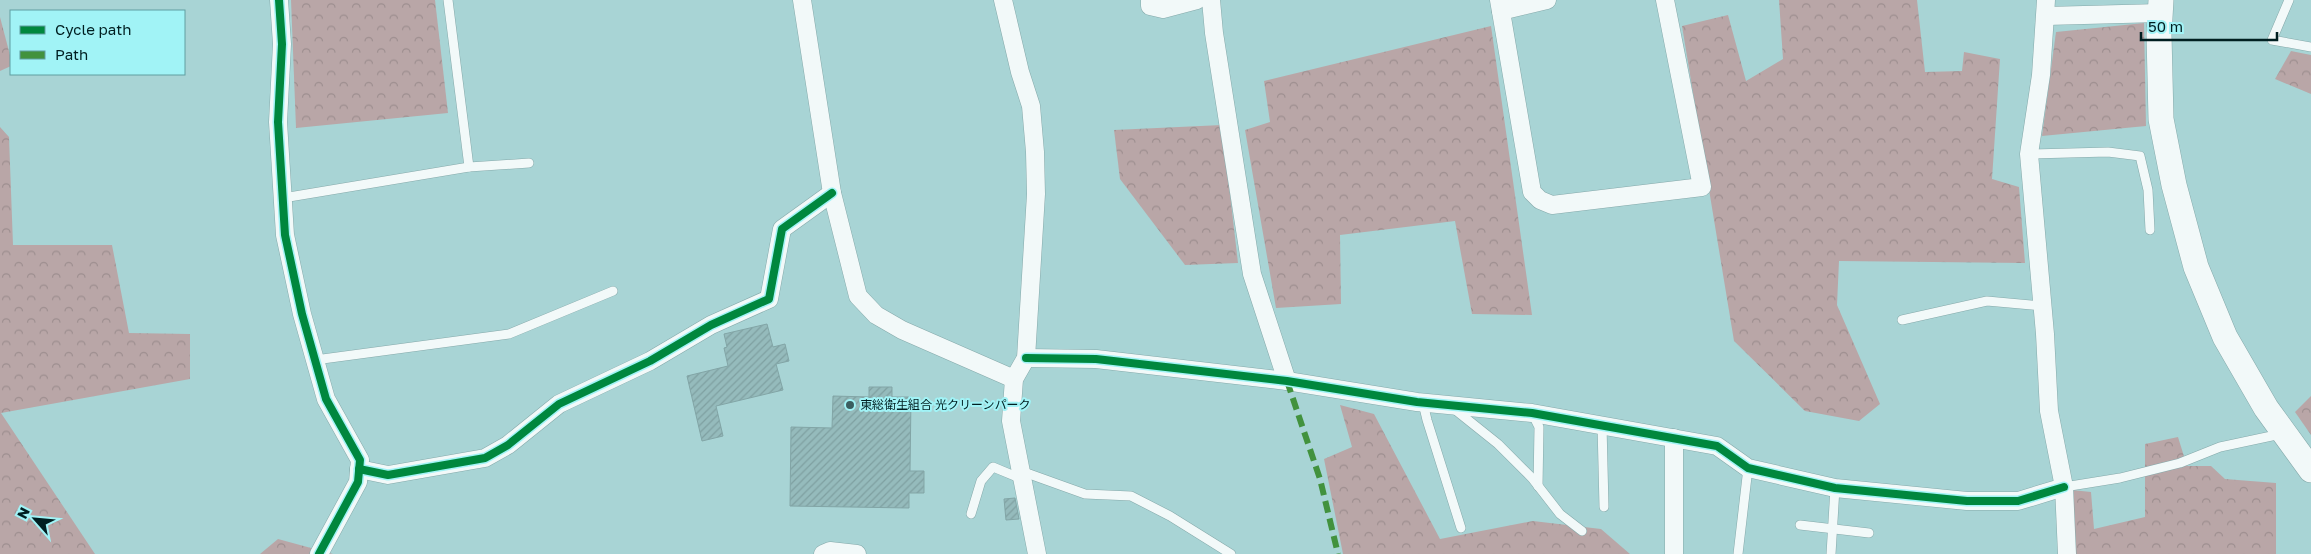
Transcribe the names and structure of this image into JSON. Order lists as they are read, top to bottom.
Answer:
{
  "places": ["東総衛生組合 光クリーンパーク"],
  "legend": ["Cycle path", "Path"],
  "scale_bar": "50 m",
  "north": "top left"
}
